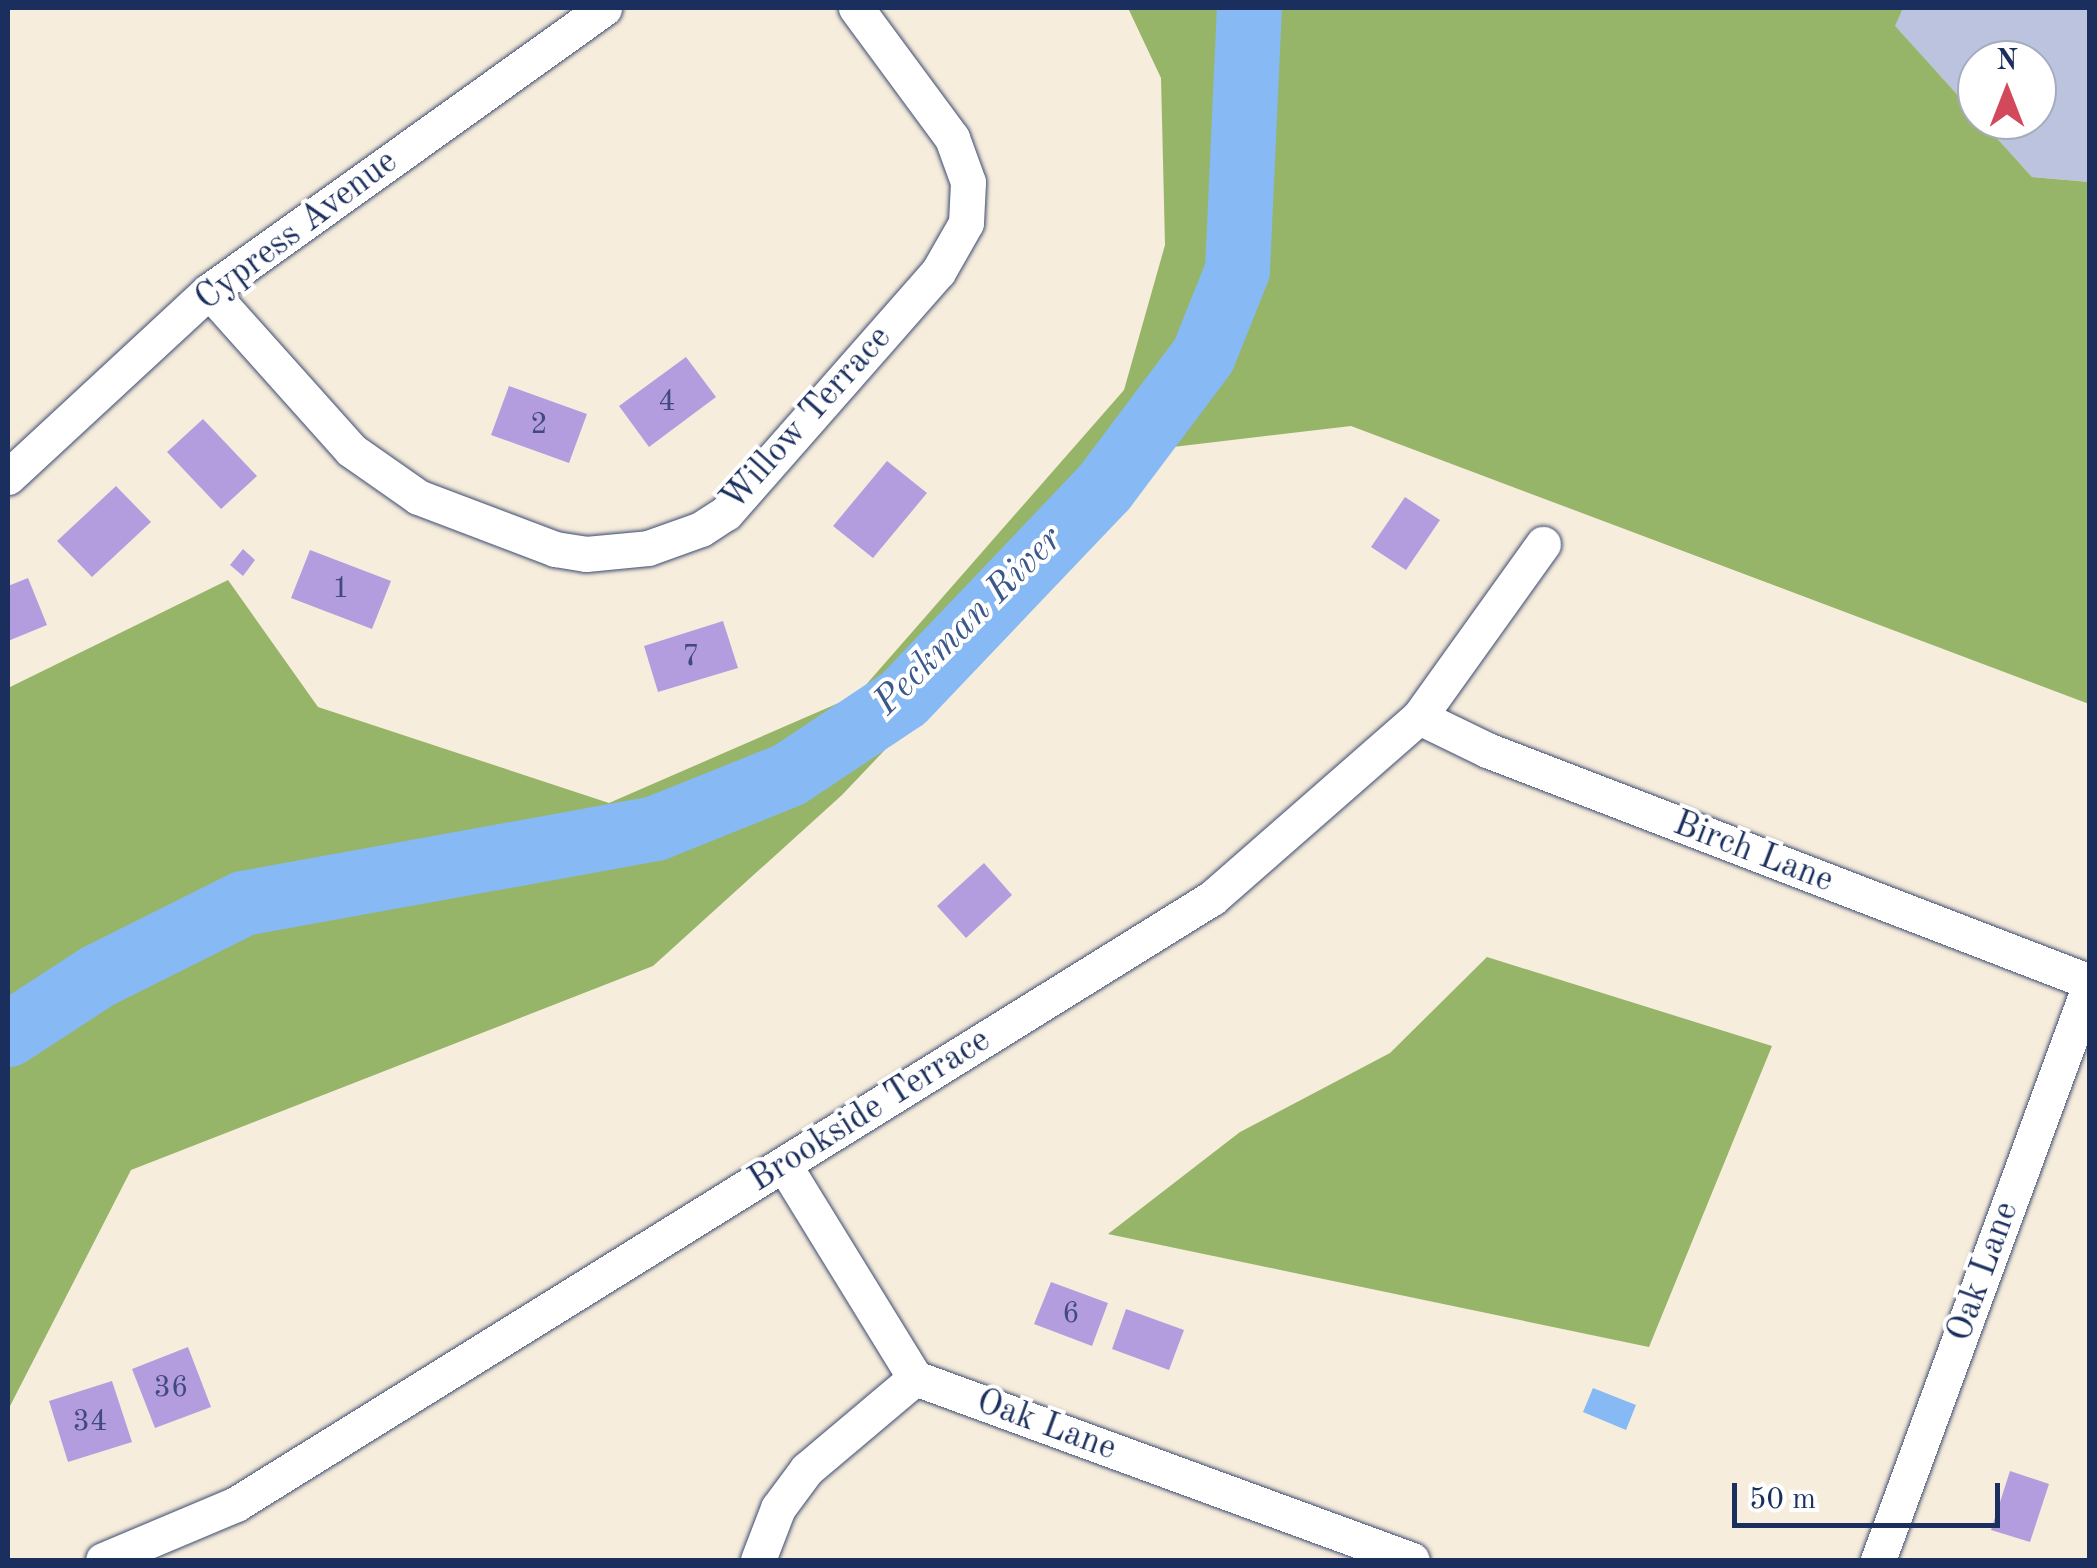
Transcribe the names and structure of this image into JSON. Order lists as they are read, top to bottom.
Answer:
{
  "streets": {
    "street": [
      "Cypress Avenue",
      "Willow Terrace",
      "Birch Lane",
      "Brookside Terrace",
      "Oak Lane"
    ]
  },
  "crossings": [
    ["Cypress Avenue", "Willow Terrace"],
    ["Birch Lane", "Brookside Terrace"],
    ["Birch Lane", "Oak Lane"]
  ],
  "water": ["Peckman River"],
  "house_numbers": [
    "4",
    "2",
    "1",
    "7",
    "6",
    "36",
    "34"
  ],
  "scale_bar": "50 m",
  "north": "top"
}
